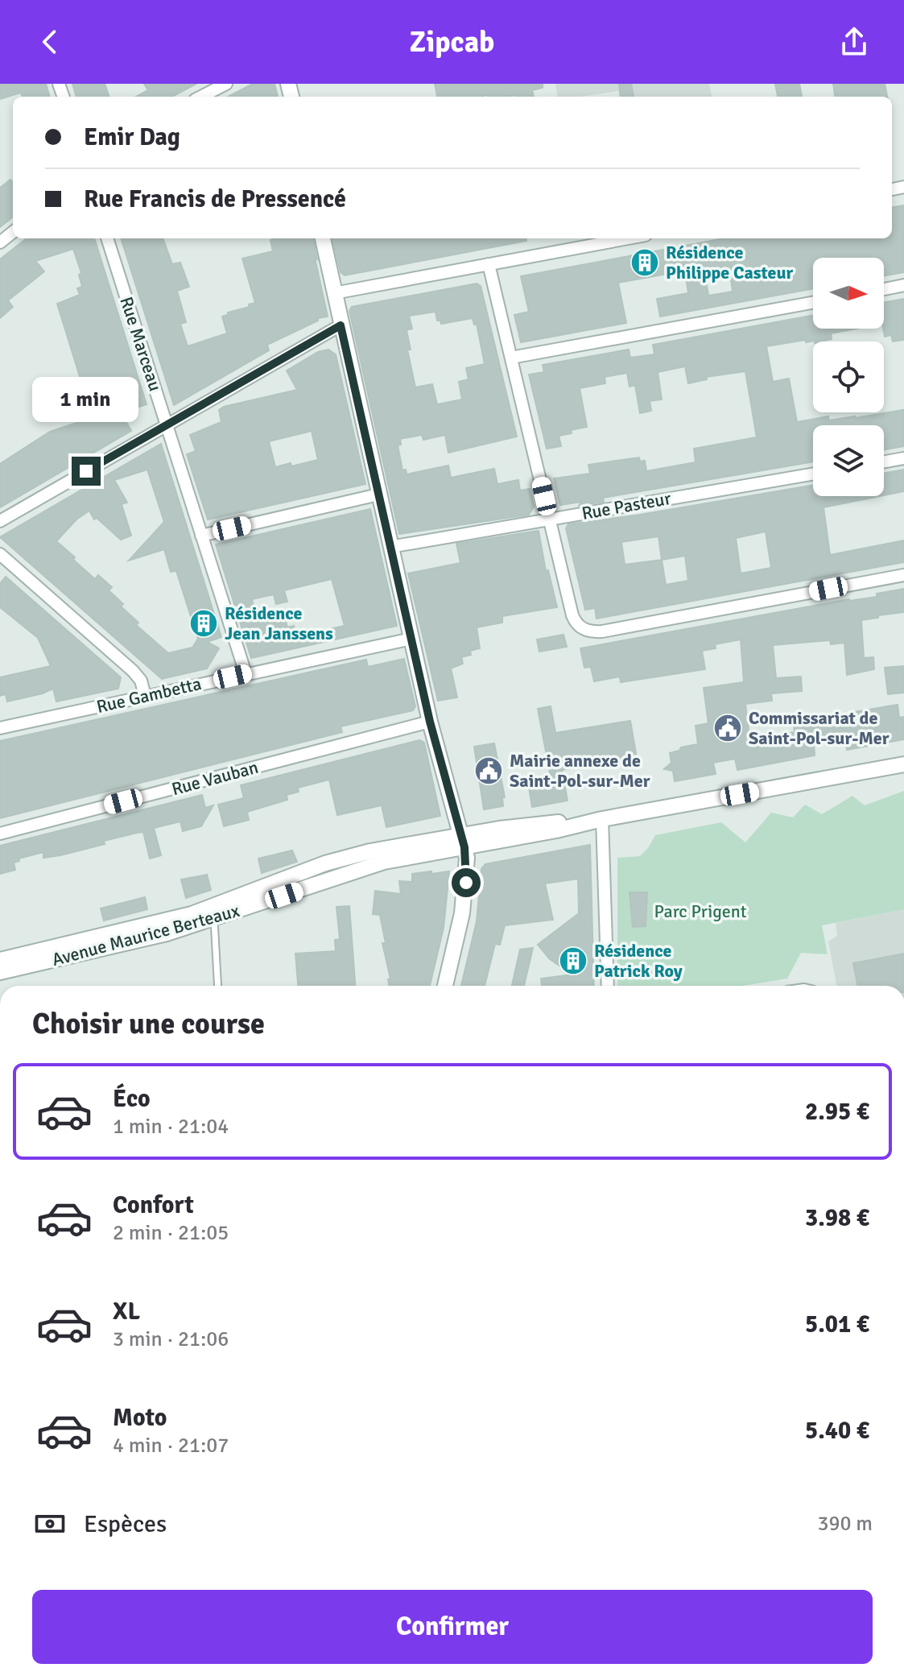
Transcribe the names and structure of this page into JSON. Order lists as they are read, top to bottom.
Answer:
{
  "streets": {
    "street": [
      "Rue Marceau",
      "Rue Pasteur",
      "Rue Gambetta",
      "Rue Vauban",
      "Avenue Maurice Berteaux"
    ]
  },
  "crossings": [
    ["Rue Marceau", "Rue Gambetta"]
  ],
  "parks": ["Parc Prigent"],
  "places": {
    "building": ["Résidence Philippe Casteur", "Résidence Jean Janssens", "Résidence Patrick Roy"],
    "public building": ["Commissariat de Saint-Pol-sur-Mer", "Mairie annexe de Saint-Pol-sur-Mer"]
  },
  "north": "right",
  "page": {
    "header": "Zipcab",
    "banner": ["Emir Dag", "Rue Francis de Pressencé"],
    "bubble": "1 min",
    "heading": "Choisir une course",
    "list": [
      {
        "name": "Éco",
        "note": "1 min · 21:04",
        "value": "2.95 €"
      },
      {
        "name": "Confort",
        "note": "2 min · 21:05",
        "value": "3.98 €"
      },
      {
        "name": "XL",
        "note": "3 min · 21:06",
        "value": "5.01 €"
      },
      {
        "name": "Moto",
        "note": "4 min · 21:07",
        "value": "5.40 €"
      }
    ],
    "pay": ["Espèces", "390 m"],
    "buttons": "Confirmer"
  }
}
